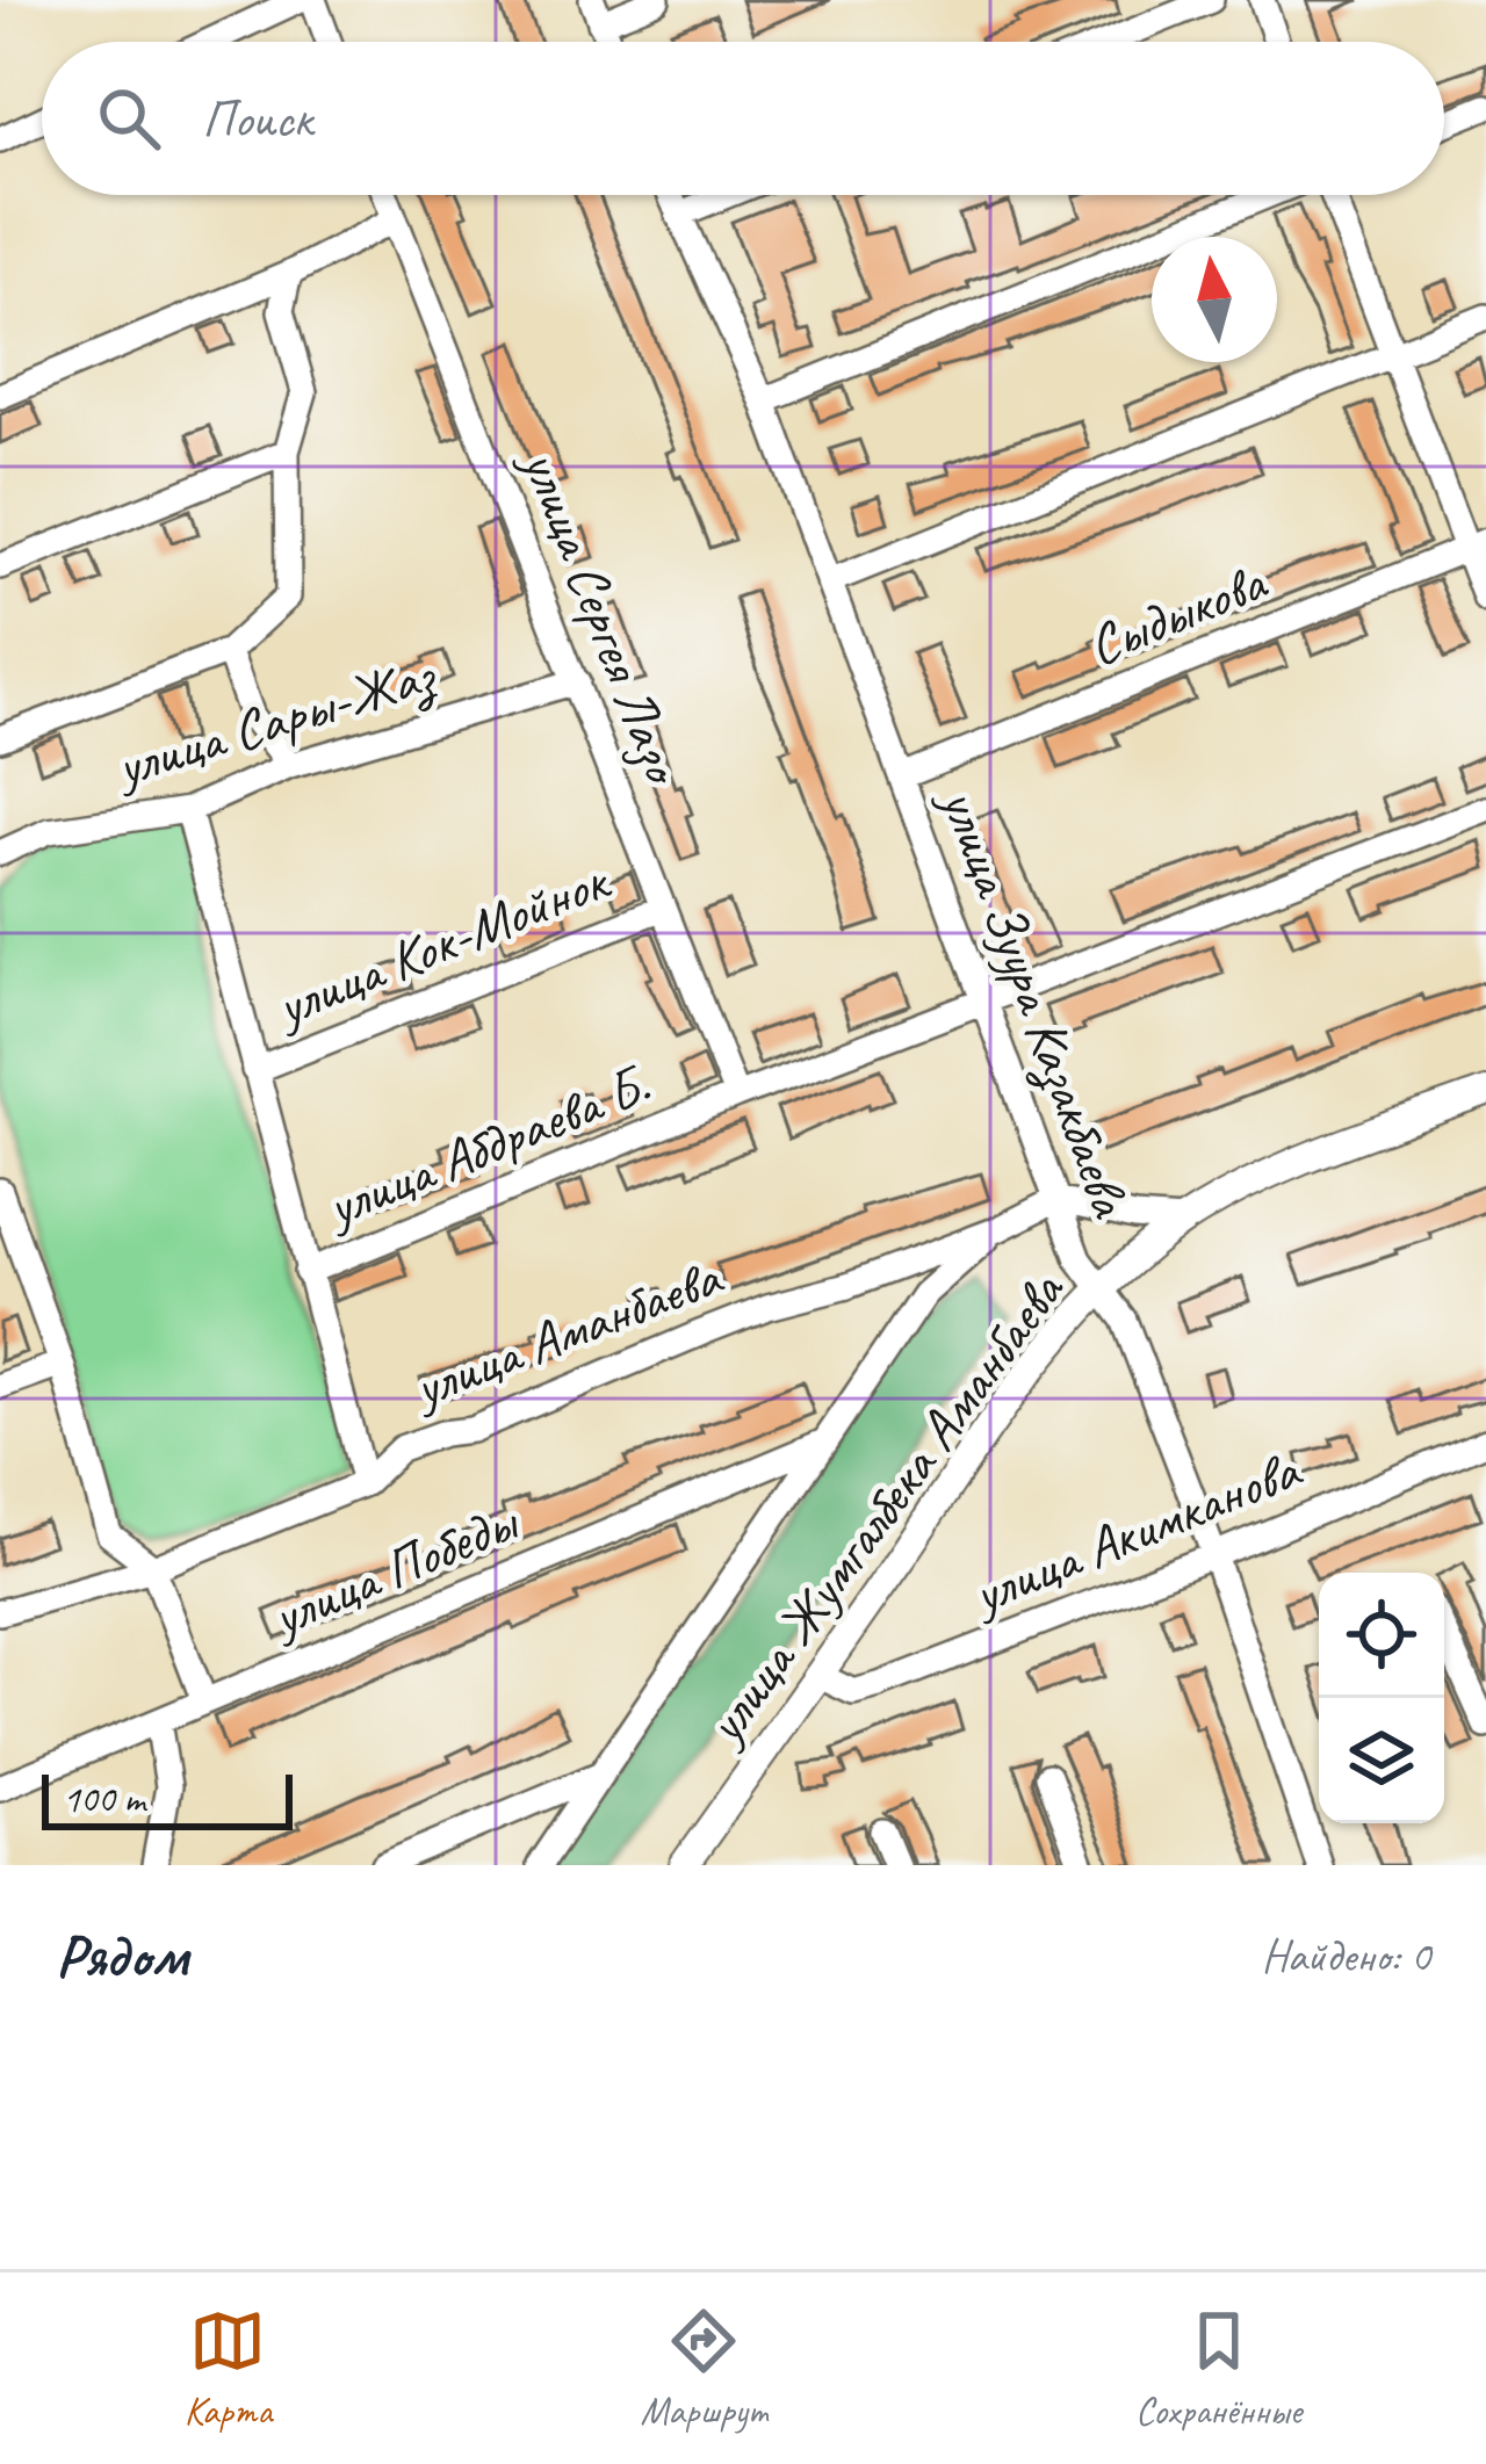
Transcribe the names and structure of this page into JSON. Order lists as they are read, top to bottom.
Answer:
{
  "streets": {
    "main road": ["улица Жумгалбека Аманбаева"],
    "street": [
      "Сыдыкова",
      "улица Сергея Лазо",
      "улица Сары-Жаз",
      "улица Кок-Мойнок",
      "улица Зуура Казакбаева",
      "улица Абдраева Б.",
      "улица Аманбаева",
      "улица Акимканова",
      "улица Победы"
    ]
  },
  "crossings": [
    ["Сыдыкова", "улица Зуура Казакбаева"],
    ["улица Сергея Лазо", "улица Сары-Жаз"],
    ["улица Сергея Лазо", "улица Кок-Мойнок"],
    ["улица Сергея Лазо", "улица Абдраева Б."],
    ["улица Зуура Казакбаева", "улица Абдраева Б."],
    ["улица Зуура Казакбаева", "улица Аманбаева"],
    ["улица Зуура Казакбаева", "улица Жумгалбека Аманбаева"],
    ["улица Зуура Казакбаева", "улица Акимканова"],
    ["улица Жумгалбека Аманбаева", "улица Акимканова"]
  ],
  "scale_bar": "100 m",
  "north": "top",
  "page": {
    "search": "Поиск",
    "scale": "100 m",
    "heading": ["Рядом", "Найдено: 0"],
    "nav": ["Карта", "Маршрут", "Сохранённые"]
  }
}
